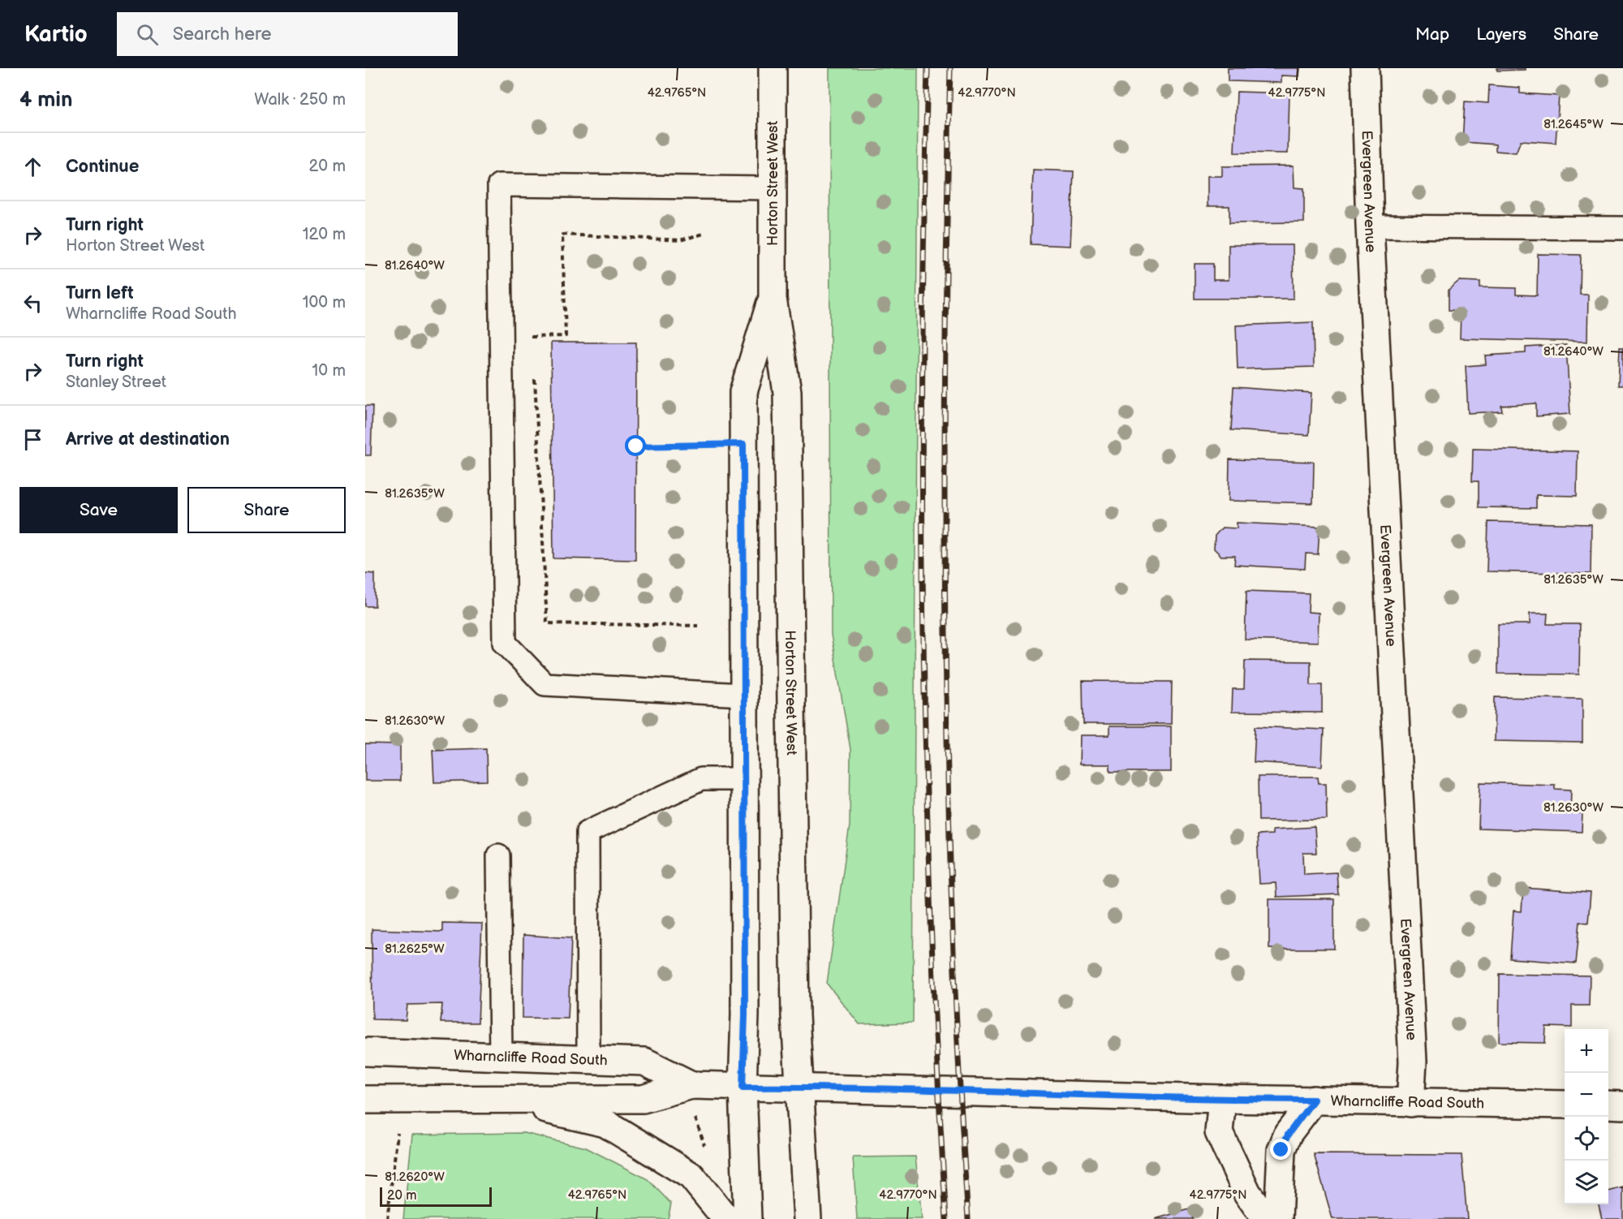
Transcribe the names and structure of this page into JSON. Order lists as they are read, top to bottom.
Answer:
{
  "streets": {
    "main road": ["Horton Street West", "Evergreen Avenue", "Wharncliffe Road South"]
  },
  "crossings": [
    ["Horton Street West", "Wharncliffe Road South"],
    ["Evergreen Avenue", "Wharncliffe Road South"]
  ],
  "scale_bar": "20 m",
  "page": {
    "header": "Kartio",
    "search": "Search here",
    "nav": ["Map", "Layers", "Share"],
    "heading": ["4 min", "Walk · 250 m"],
    "list": [
      ["Continue", "20 m"],
      ["Turn right", "Horton Street West", "120 m"],
      ["Turn left", "Wharncliffe Road South", "100 m"],
      ["Turn right", "Stanley Street", "10 m"],
      "Arrive at destination"
    ],
    "buttons": ["Save", "Share"],
    "map_buttons": ["+", "−"],
    "scale": "20 m"
  },
  "coordinates": [
    "42.9765°N",
    "42.9770°N",
    "42.9775°N",
    "81.2645°W",
    "81.2640°W",
    "81.2635°W",
    "81.2630°W",
    "81.2625°W",
    "81.2620°W"
  ]
}
